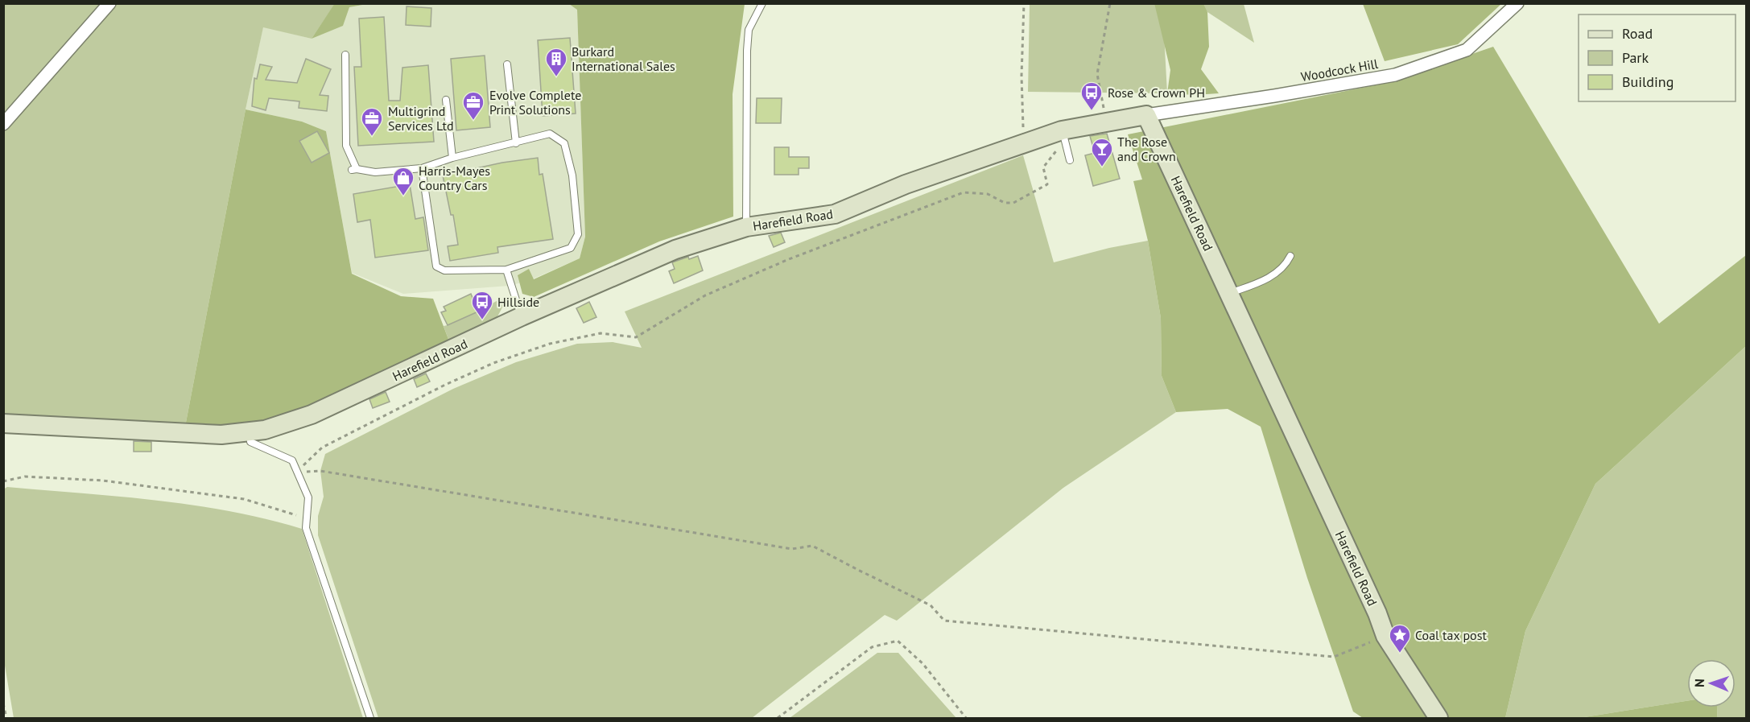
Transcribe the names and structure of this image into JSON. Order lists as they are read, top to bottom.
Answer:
{
  "streets": {
    "street": ["Woodcock Hill", "Harefield Road"]
  },
  "crossings": [
    ["Woodcock Hill", "Harefield Road"]
  ],
  "places": {
    "building": ["Burkard International Sales"],
    "bus stop": ["Rose & Crown PH", "Hillside"],
    "office": ["Evolve Complete Print Solutions", "Multigrind Services Ltd"],
    "bar": ["The Rose and Crown"],
    "shop": ["Harris-Mayes Country Cars"],
    "place": ["Coal tax post"]
  },
  "legend": ["Road", "Park", "Building"],
  "north": "left"
}
